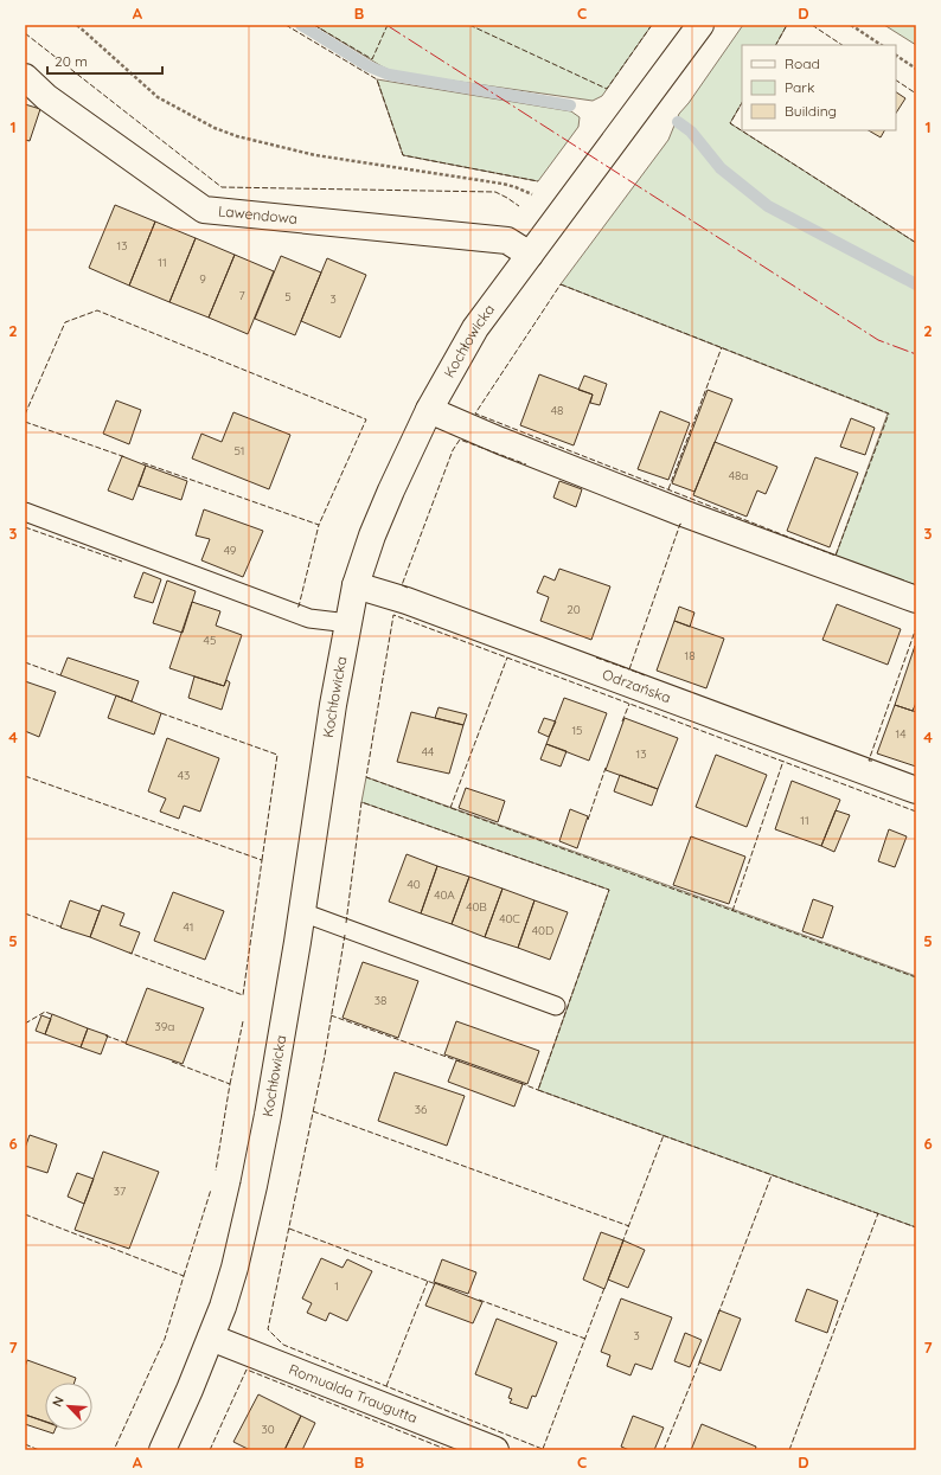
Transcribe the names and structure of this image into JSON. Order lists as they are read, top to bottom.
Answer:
{
  "streets": {
    "street": [
      "Lawendowa",
      "Kochłowicka",
      "Odrzańska",
      "Romualda Traugutta"
    ]
  },
  "crossings": [
    ["Lawendowa", "Kochłowicka"],
    ["Kochłowicka", "Odrzańska"],
    ["Kochłowicka", "Romualda Traugutta"]
  ],
  "house_numbers": [
    "13",
    "11",
    "9",
    "7",
    "5",
    "3",
    "48",
    "51",
    "48a",
    "49",
    "20",
    "45",
    "18",
    "15",
    "14",
    "44",
    "13",
    "43",
    "11",
    "40",
    "40A",
    "40B",
    "40C",
    "41",
    "40D",
    "38",
    "39a",
    "36",
    "37",
    "1",
    "3",
    "30"
  ],
  "legend": ["Road", "Park", "Building"],
  "scale_bar": "20 m",
  "north": "top left",
  "grid": {
    "columns": [
      "A",
      "B",
      "C",
      "D"
    ],
    "rows": [
      "1",
      "2",
      "3",
      "4",
      "5",
      "6",
      "7"
    ]
  }
}
